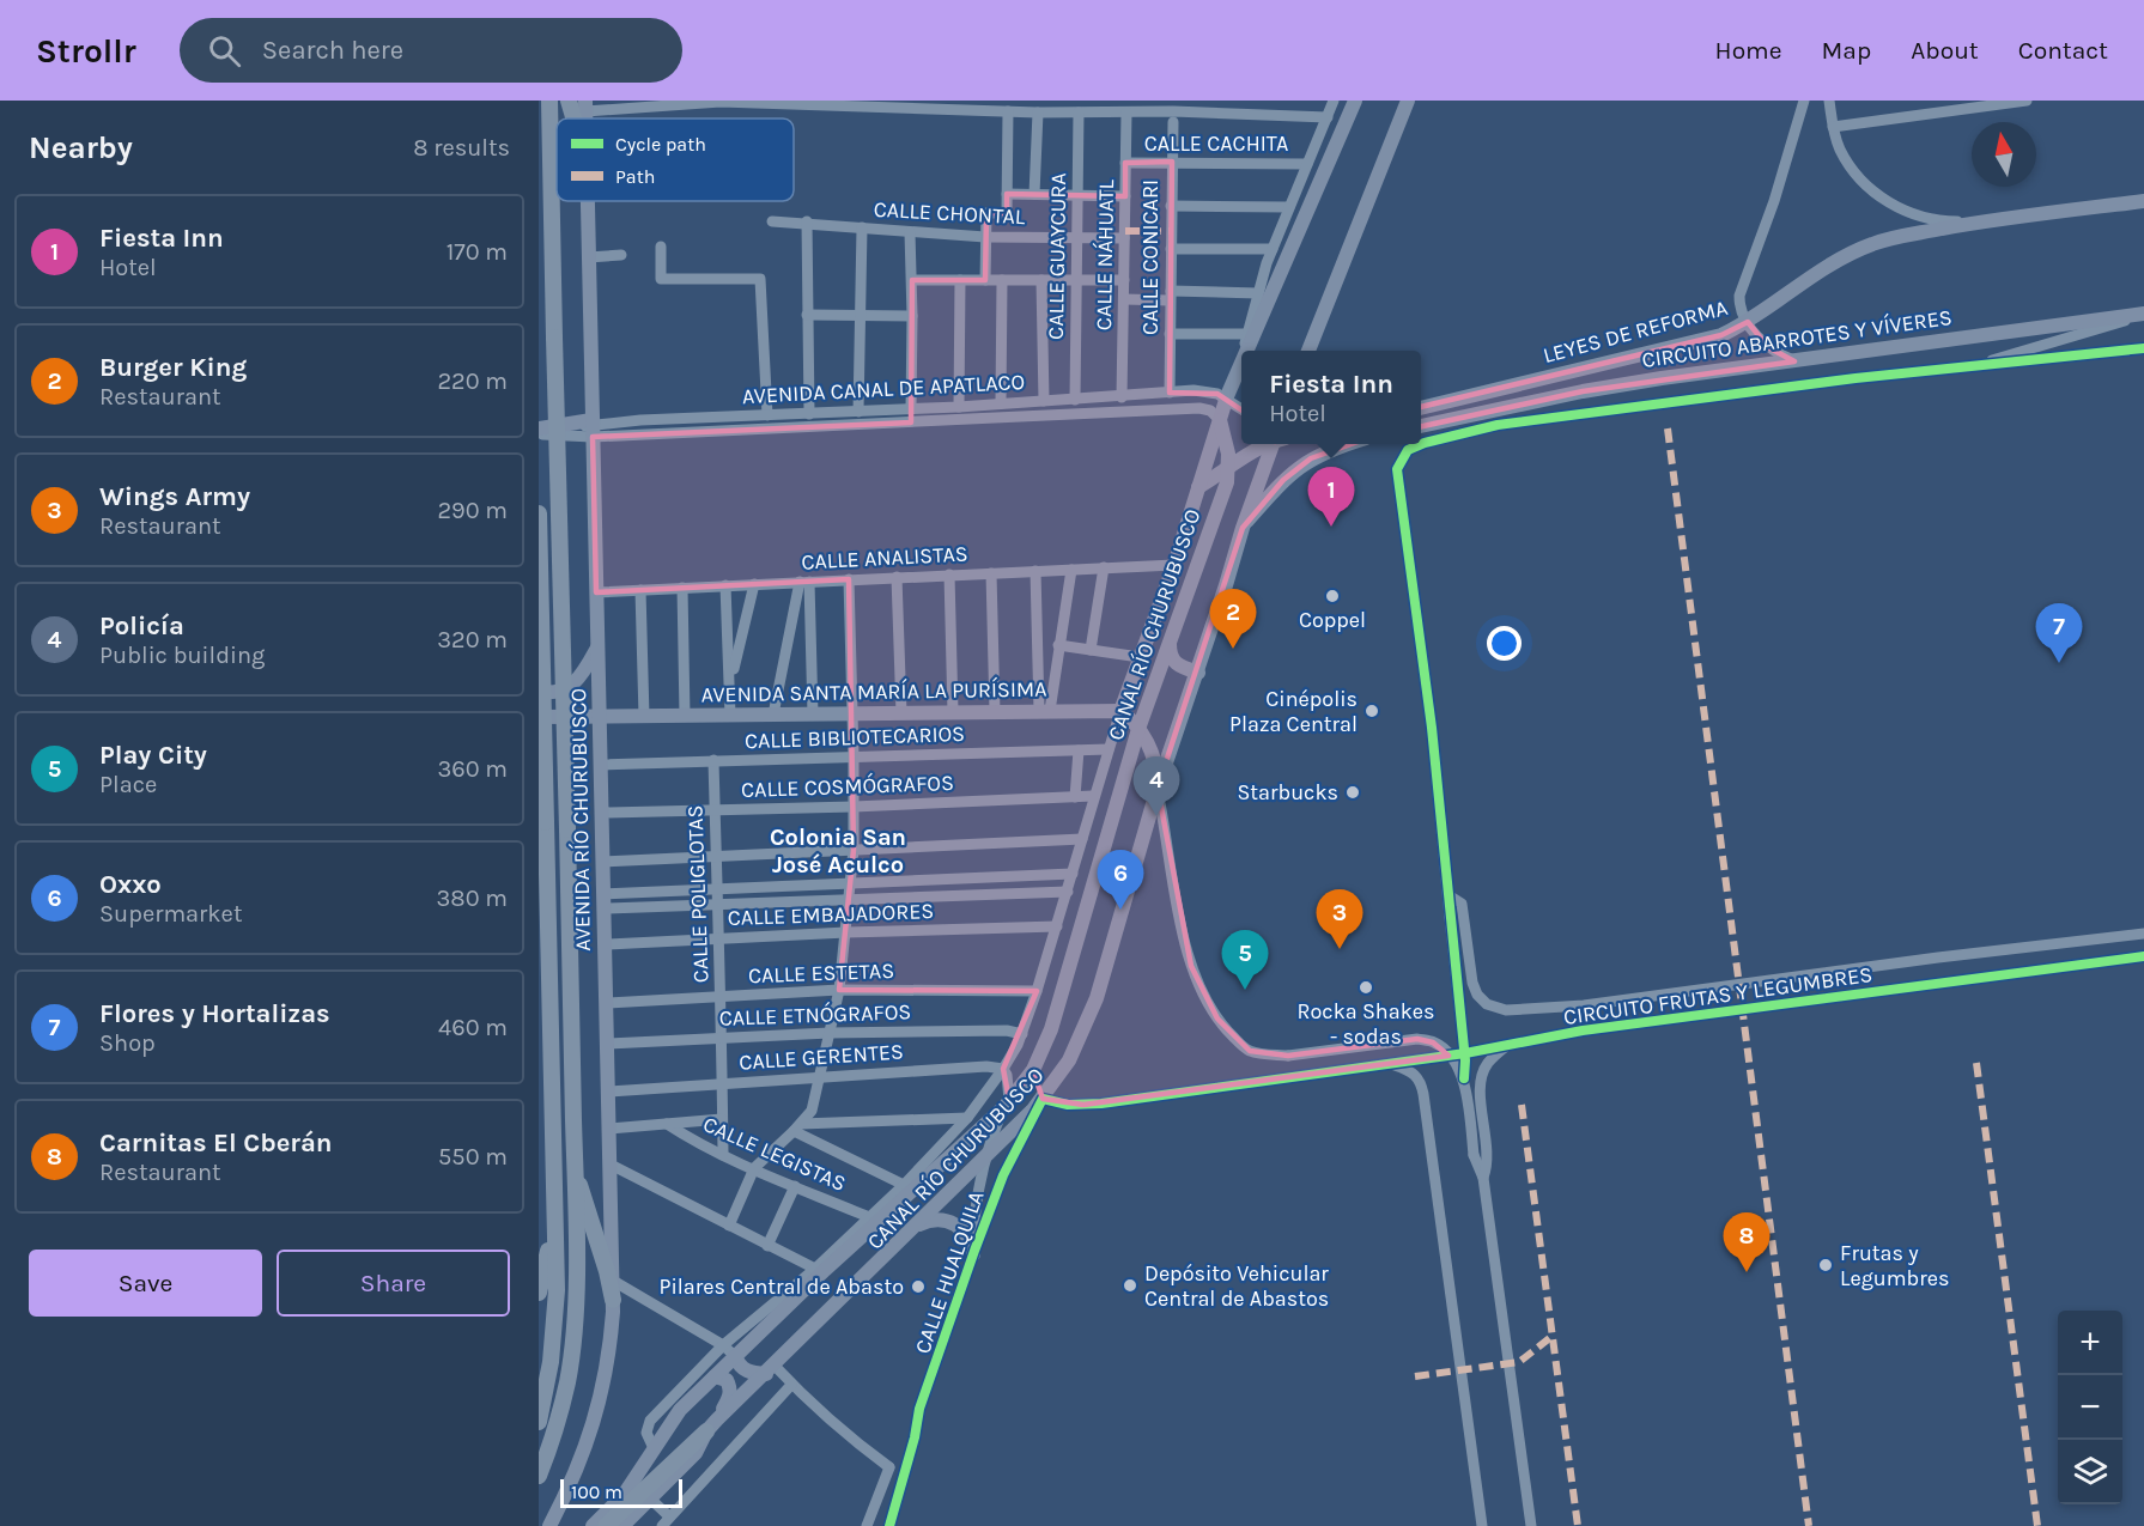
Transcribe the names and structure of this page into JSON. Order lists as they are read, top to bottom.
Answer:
{
  "streets": {
    "main road": [
      "LEYES DE REFORMA",
      "CIRCUITO ABARROTES Y VÍVERES",
      "CANAL RÍO CHURUBUSCO",
      "AVENIDA SANTA MARÍA LA PURÍSIMA",
      "AVENIDA RÍO CHURUBUSCO"
    ],
    "street": [
      "CALLE CACHITA",
      "CALLE CHONTAL",
      "CALLE NÁHUATL",
      "CALLE GUAYCURA",
      "CALLE CONICARI",
      "AVENIDA CANAL DE APATLACO",
      "CALLE ANALISTAS",
      "CALLE BIBLIOTECARIOS",
      "CALLE COSMÓGRAFOS",
      "CALLE POLIGLOTAS",
      "CALLE EMBAJADORES",
      "CALLE ESTETAS",
      "CIRCUITO FRUTAS Y LEGUMBRES",
      "CALLE ETNÓGRAFOS",
      "CALLE GERENTES",
      "CALLE LEGISTAS",
      "CALLE HUALQUILA"
    ]
  },
  "crossings": [
    ["CALLE CACHITA", "CALLE NÁHUATL"],
    ["CALLE CACHITA", "CALLE CONICARI"],
    ["CALLE CACHITA", "CANAL RÍO CHURUBUSCO"],
    ["CALLE CHONTAL", "CALLE NÁHUATL"],
    ["CALLE CHONTAL", "CALLE GUAYCURA"],
    ["CALLE NÁHUATL", "AVENIDA CANAL DE APATLACO"],
    ["CALLE GUAYCURA", "AVENIDA CANAL DE APATLACO"],
    ["CALLE CONICARI", "AVENIDA CANAL DE APATLACO"],
    ["AVENIDA CANAL DE APATLACO", "CANAL RÍO CHURUBUSCO"],
    ["AVENIDA CANAL DE APATLACO", "AVENIDA RÍO CHURUBUSCO"],
    ["CALLE ANALISTAS", "CANAL RÍO CHURUBUSCO"],
    ["CALLE ANALISTAS", "AVENIDA RÍO CHURUBUSCO"],
    ["CANAL RÍO CHURUBUSCO", "AVENIDA SANTA MARÍA LA PURÍSIMA"],
    ["CANAL RÍO CHURUBUSCO", "CALLE BIBLIOTECARIOS"],
    ["CANAL RÍO CHURUBUSCO", "CALLE COSMÓGRAFOS"],
    ["CANAL RÍO CHURUBUSCO", "CALLE EMBAJADORES"],
    ["CANAL RÍO CHURUBUSCO", "CALLE ESTETAS"],
    ["CANAL RÍO CHURUBUSCO", "CIRCUITO FRUTAS Y LEGUMBRES"],
    ["CANAL RÍO CHURUBUSCO", "CALLE ETNÓGRAFOS"],
    ["CANAL RÍO CHURUBUSCO", "CALLE GERENTES"],
    ["CANAL RÍO CHURUBUSCO", "CALLE LEGISTAS"],
    ["CANAL RÍO CHURUBUSCO", "CALLE HUALQUILA"],
    ["AVENIDA SANTA MARÍA LA PURÍSIMA", "AVENIDA RÍO CHURUBUSCO"],
    ["CALLE BIBLIOTECARIOS", "AVENIDA RÍO CHURUBUSCO"],
    ["CALLE BIBLIOTECARIOS", "CALLE POLIGLOTAS"],
    ["CALLE COSMÓGRAFOS", "AVENIDA RÍO CHURUBUSCO"],
    ["CALLE COSMÓGRAFOS", "CALLE POLIGLOTAS"],
    ["AVENIDA RÍO CHURUBUSCO", "CALLE EMBAJADORES"],
    ["AVENIDA RÍO CHURUBUSCO", "CALLE ESTETAS"],
    ["AVENIDA RÍO CHURUBUSCO", "CALLE ETNÓGRAFOS"],
    ["AVENIDA RÍO CHURUBUSCO", "CALLE GERENTES"],
    ["CALLE POLIGLOTAS", "CALLE EMBAJADORES"],
    ["CALLE POLIGLOTAS", "CALLE ESTETAS"],
    ["CALLE POLIGLOTAS", "CALLE ETNÓGRAFOS"],
    ["CALLE POLIGLOTAS", "CALLE GERENTES"],
    ["CALLE POLIGLOTAS", "CALLE LEGISTAS"],
    ["CIRCUITO FRUTAS Y LEGUMBRES", "CALLE HUALQUILA"]
  ],
  "districts": ["Colonia San José Aculco"],
  "places": [
    "Coppel",
    "Cinépolis Plaza Central",
    "Starbucks",
    "Rocka Shakes - sodas",
    "Frutas y Legumbres",
    "Depósito Vehicular Central de Abastos",
    "Pilares Central de Abasto"
  ],
  "legend": ["Cycle path", "Path"],
  "scale_bar": "100 m",
  "north": "top",
  "page": {
    "header": "Strollr",
    "search": "Search here",
    "nav": [
      "Home",
      "Map",
      "About",
      "Contact"
    ],
    "heading": ["Nearby", "8 results"],
    "list": [
      {
        "mark": "1",
        "name": "Fiesta Inn",
        "note": "Hotel",
        "value": "170 m"
      },
      {
        "mark": "2",
        "name": "Burger King",
        "note": "Restaurant",
        "value": "220 m"
      },
      {
        "mark": "3",
        "name": "Wings Army",
        "note": "Restaurant",
        "value": "290 m"
      },
      {
        "mark": "4",
        "name": "Policía",
        "note": "Public building",
        "value": "320 m"
      },
      {
        "mark": "5",
        "name": "Play City",
        "note": "Place",
        "value": "360 m"
      },
      {
        "mark": "6",
        "name": "Oxxo",
        "note": "Supermarket",
        "value": "380 m"
      },
      {
        "mark": "7",
        "name": "Flores y Hortalizas",
        "note": "Shop",
        "value": "460 m"
      },
      {
        "mark": "8",
        "name": "Carnitas El Cberán",
        "note": "Restaurant",
        "value": "550 m"
      }
    ],
    "popup": ["Fiesta Inn", "Hotel"],
    "pins": [
      "1",
      "2",
      "7",
      "4",
      "6",
      "3",
      "5",
      "8"
    ],
    "buttons": ["Save", "Share"],
    "map_buttons": ["+", "−"],
    "scale": "100 m"
  }
}
